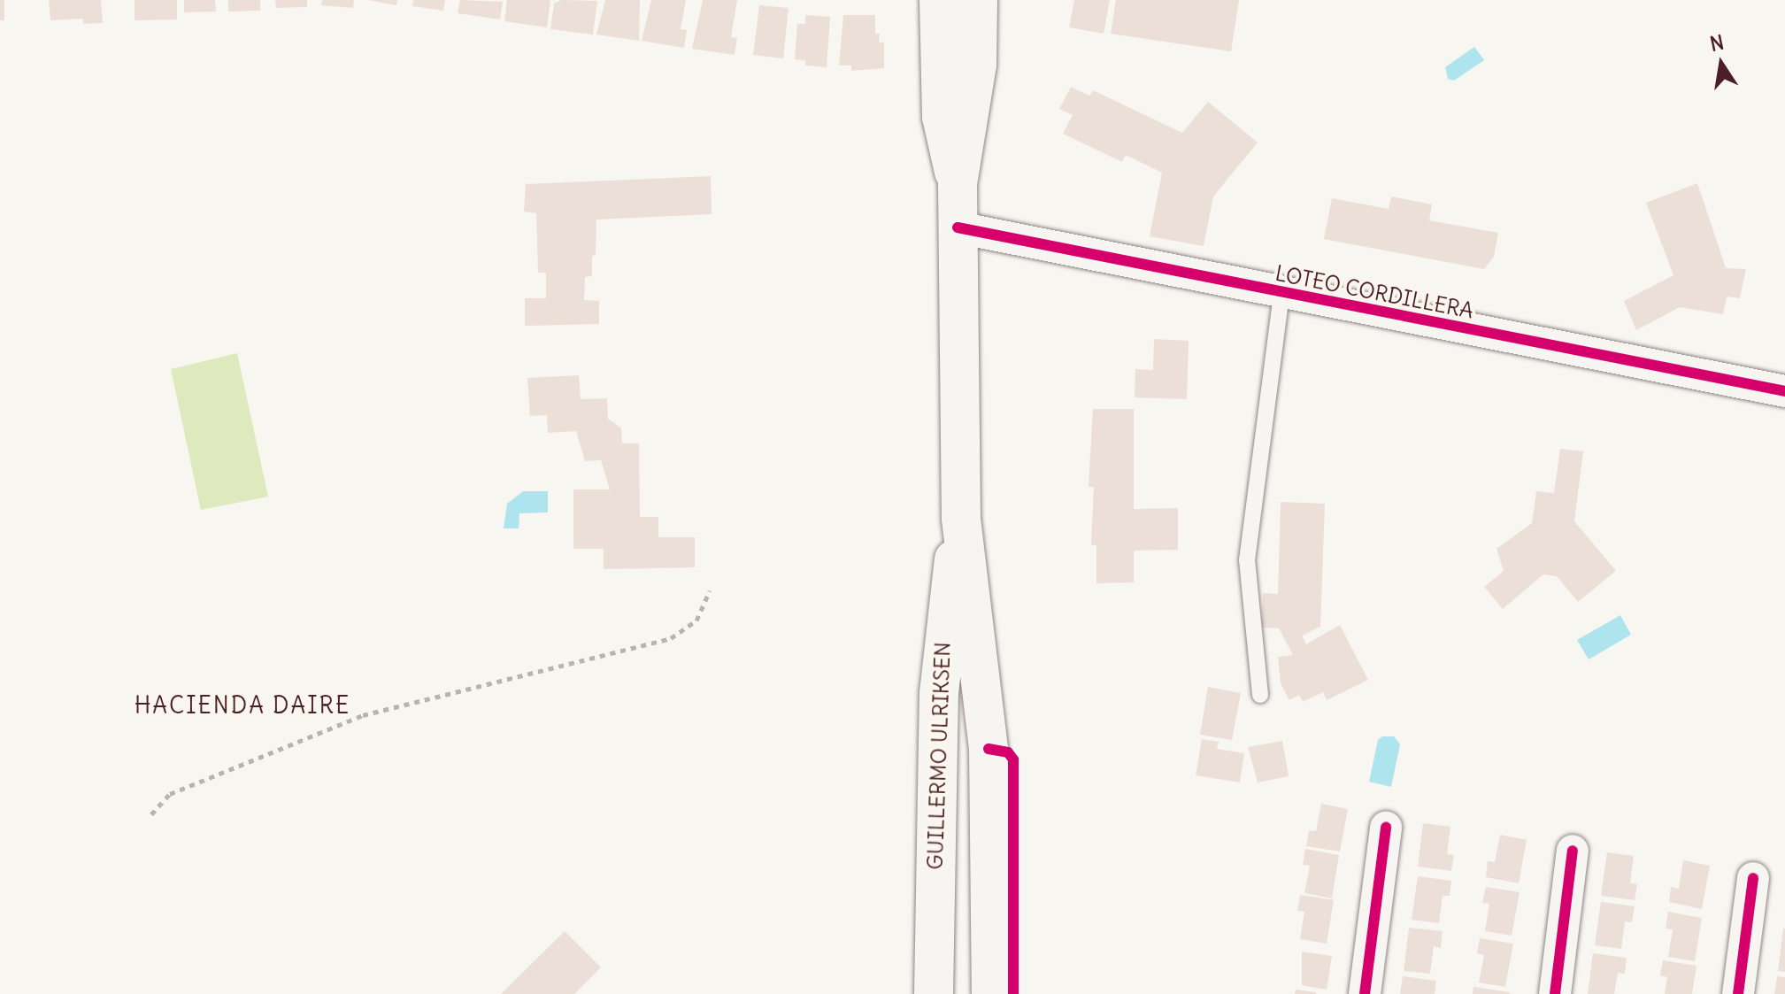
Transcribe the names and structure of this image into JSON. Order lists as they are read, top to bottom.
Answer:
{
  "streets": {
    "main road": ["GUILLERMO ULRIKSEN"],
    "street": ["LOTEO CORDILLERA"]
  },
  "crossings": [
    ["LOTEO CORDILLERA", "GUILLERMO ULRIKSEN"]
  ],
  "districts": ["HACIENDA DAIRE"],
  "north": "top"
}
